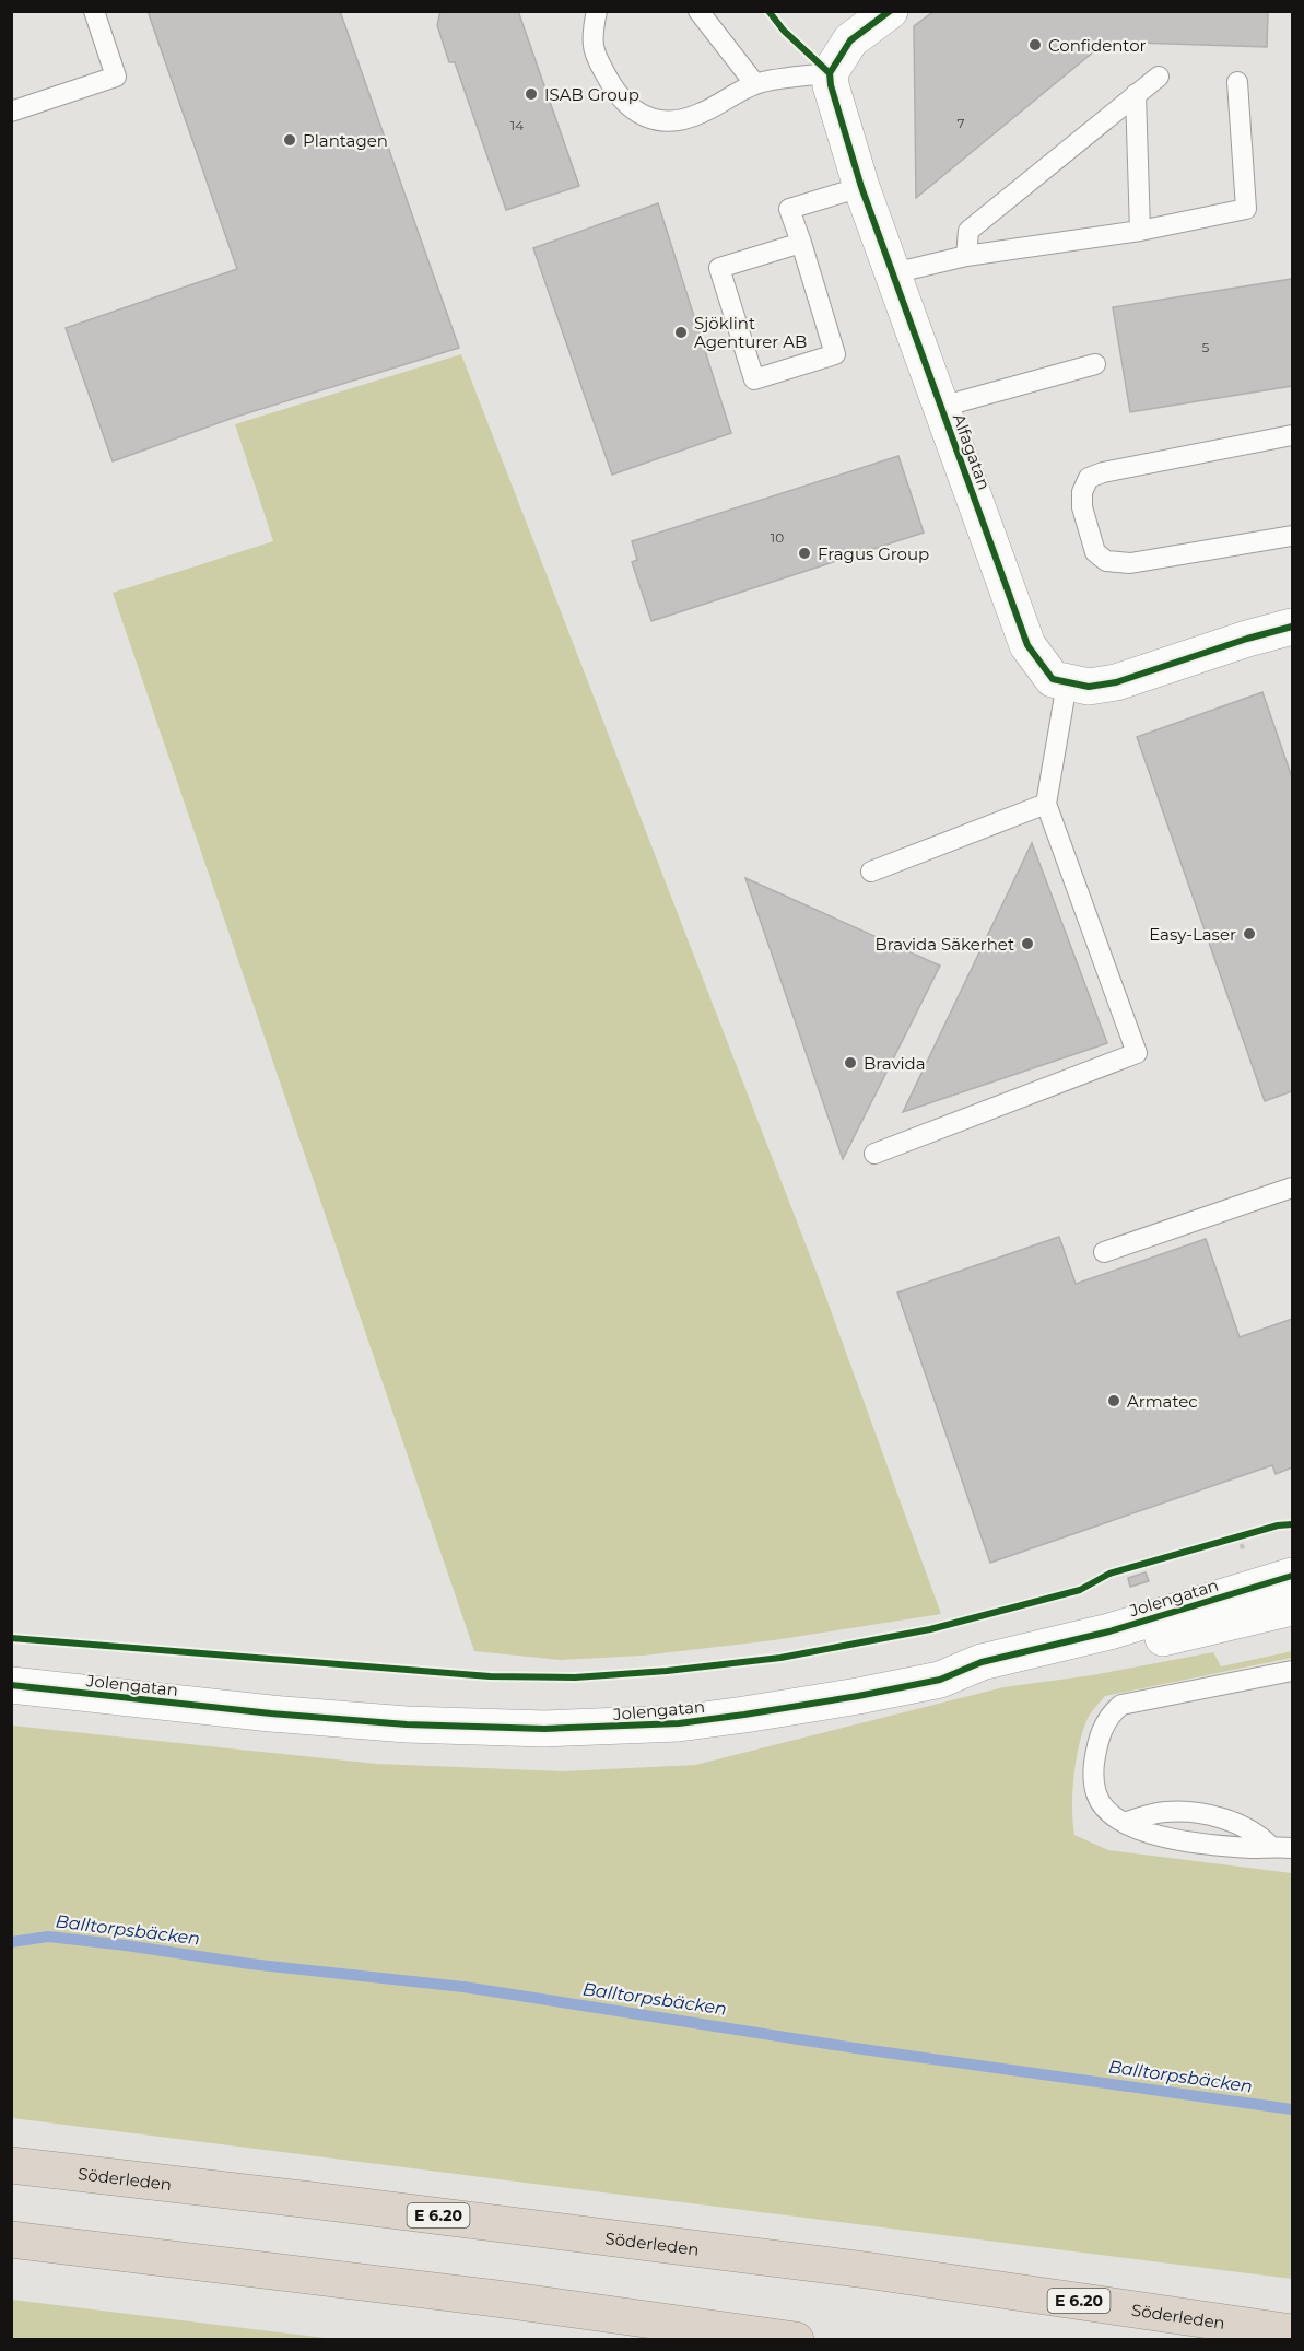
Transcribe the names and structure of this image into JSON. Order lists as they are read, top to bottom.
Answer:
{
  "streets": {
    "highway": ["Söderleden", "E 6.20"],
    "street": ["Alfagatan", "Jolengatan"]
  },
  "water": ["Balltorpsbäcken"],
  "places": [
    "Confidentor",
    "ISAB Group",
    "Plantagen",
    "Sjöklint Agenturer AB",
    "Fragus Group",
    "Easy-Laser",
    "Bravida Säkerhet",
    "Bravida",
    "Armatec"
  ],
  "house_numbers": [
    "7",
    "14",
    "5",
    "10"
  ]
}
